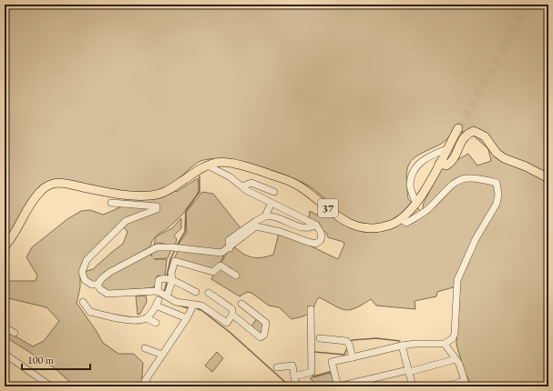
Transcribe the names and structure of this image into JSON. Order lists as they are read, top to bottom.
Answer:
{
  "streets": {
    "main road": ["37"]
  },
  "scale_bar": "100 m"
}
